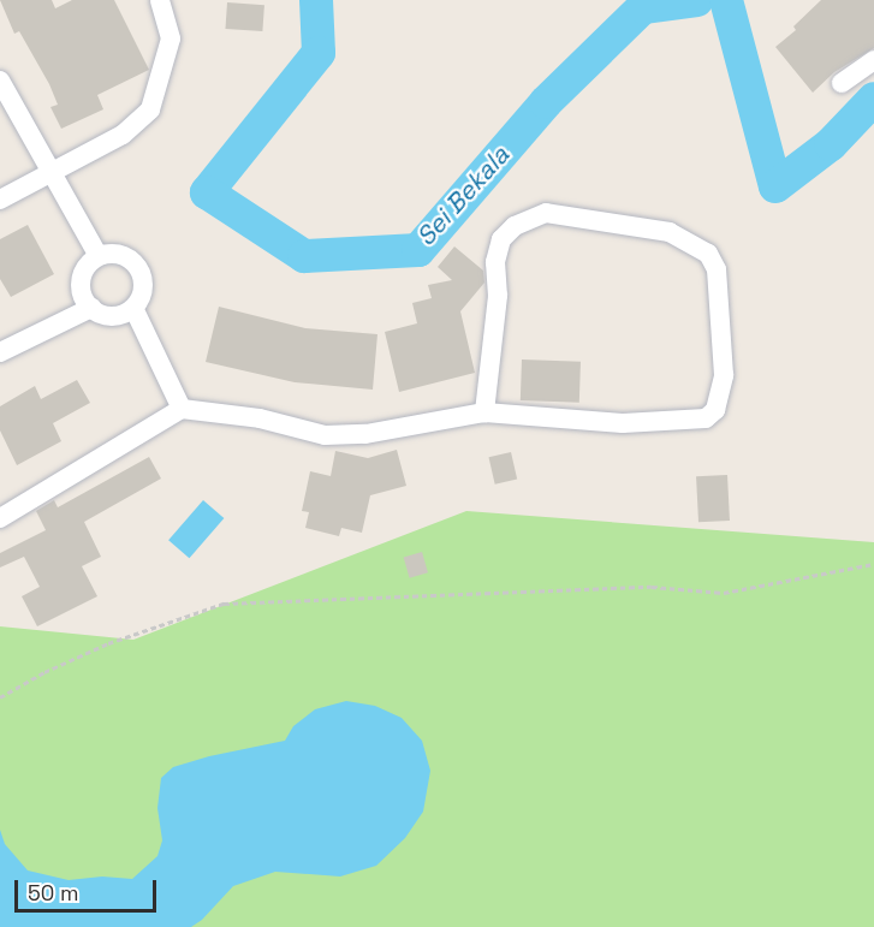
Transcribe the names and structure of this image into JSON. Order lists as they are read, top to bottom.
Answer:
{
  "water": ["Sei Bekala"],
  "scale_bar": "50 m"
}
